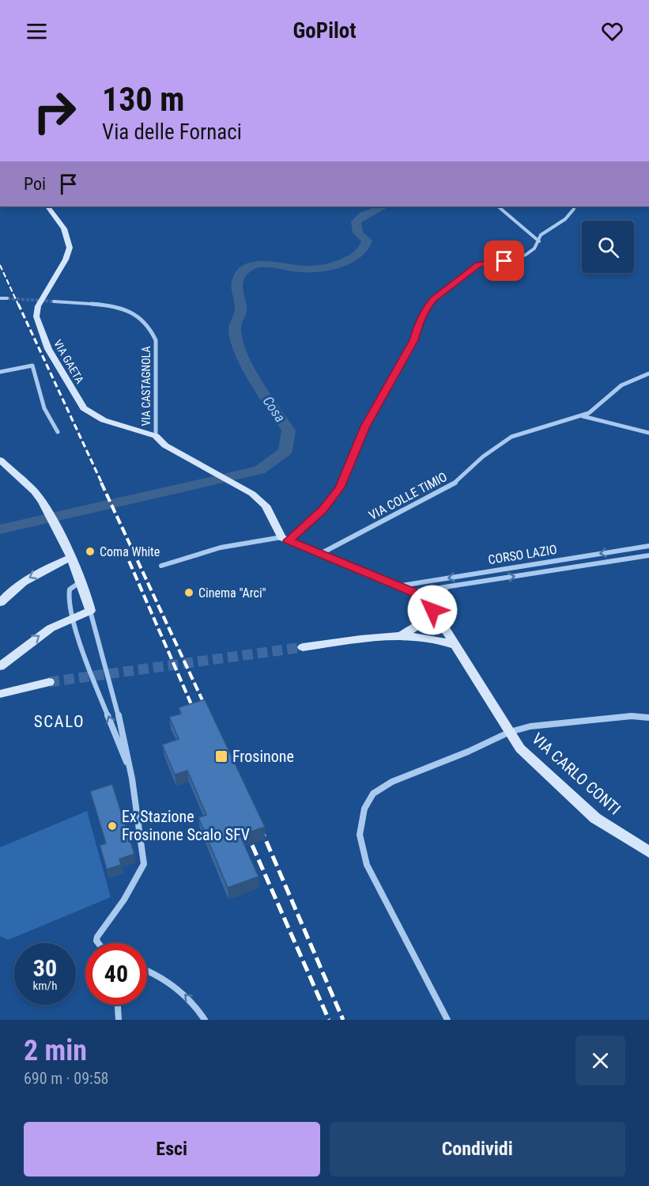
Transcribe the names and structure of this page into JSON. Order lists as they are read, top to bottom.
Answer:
{
  "streets": {
    "street": [
      "VIA GAETA",
      "VIA CASTAGNOLA",
      "VIA COLLE TIMIO",
      "CORSO LAZIO",
      "VIA CARLO CONTI"
    ]
  },
  "crossings": [
    ["VIA GAETA", "VIA CASTAGNOLA"],
    ["VIA GAETA", "VIA CARLO CONTI"],
    ["VIA COLLE TIMIO", "VIA CARLO CONTI"],
    ["CORSO LAZIO", "VIA CARLO CONTI"]
  ],
  "districts": ["SCALO"],
  "water": ["Cosa"],
  "places": {
    "other": ["Coma White", "Cinema \"Arci\"", "Ex Stazione Frosinone Scalo SFV"],
    "transit": ["Frosinone"]
  },
  "page": {
    "header": "GoPilot",
    "turn": ["130 m", "Via delle Fornaci"],
    "then": "Poi",
    "speed": "30 km/h",
    "limit": "40",
    "heading": ["2 min", "690 m · 09:58"],
    "buttons": ["Esci", "Condividi"]
  }
}
